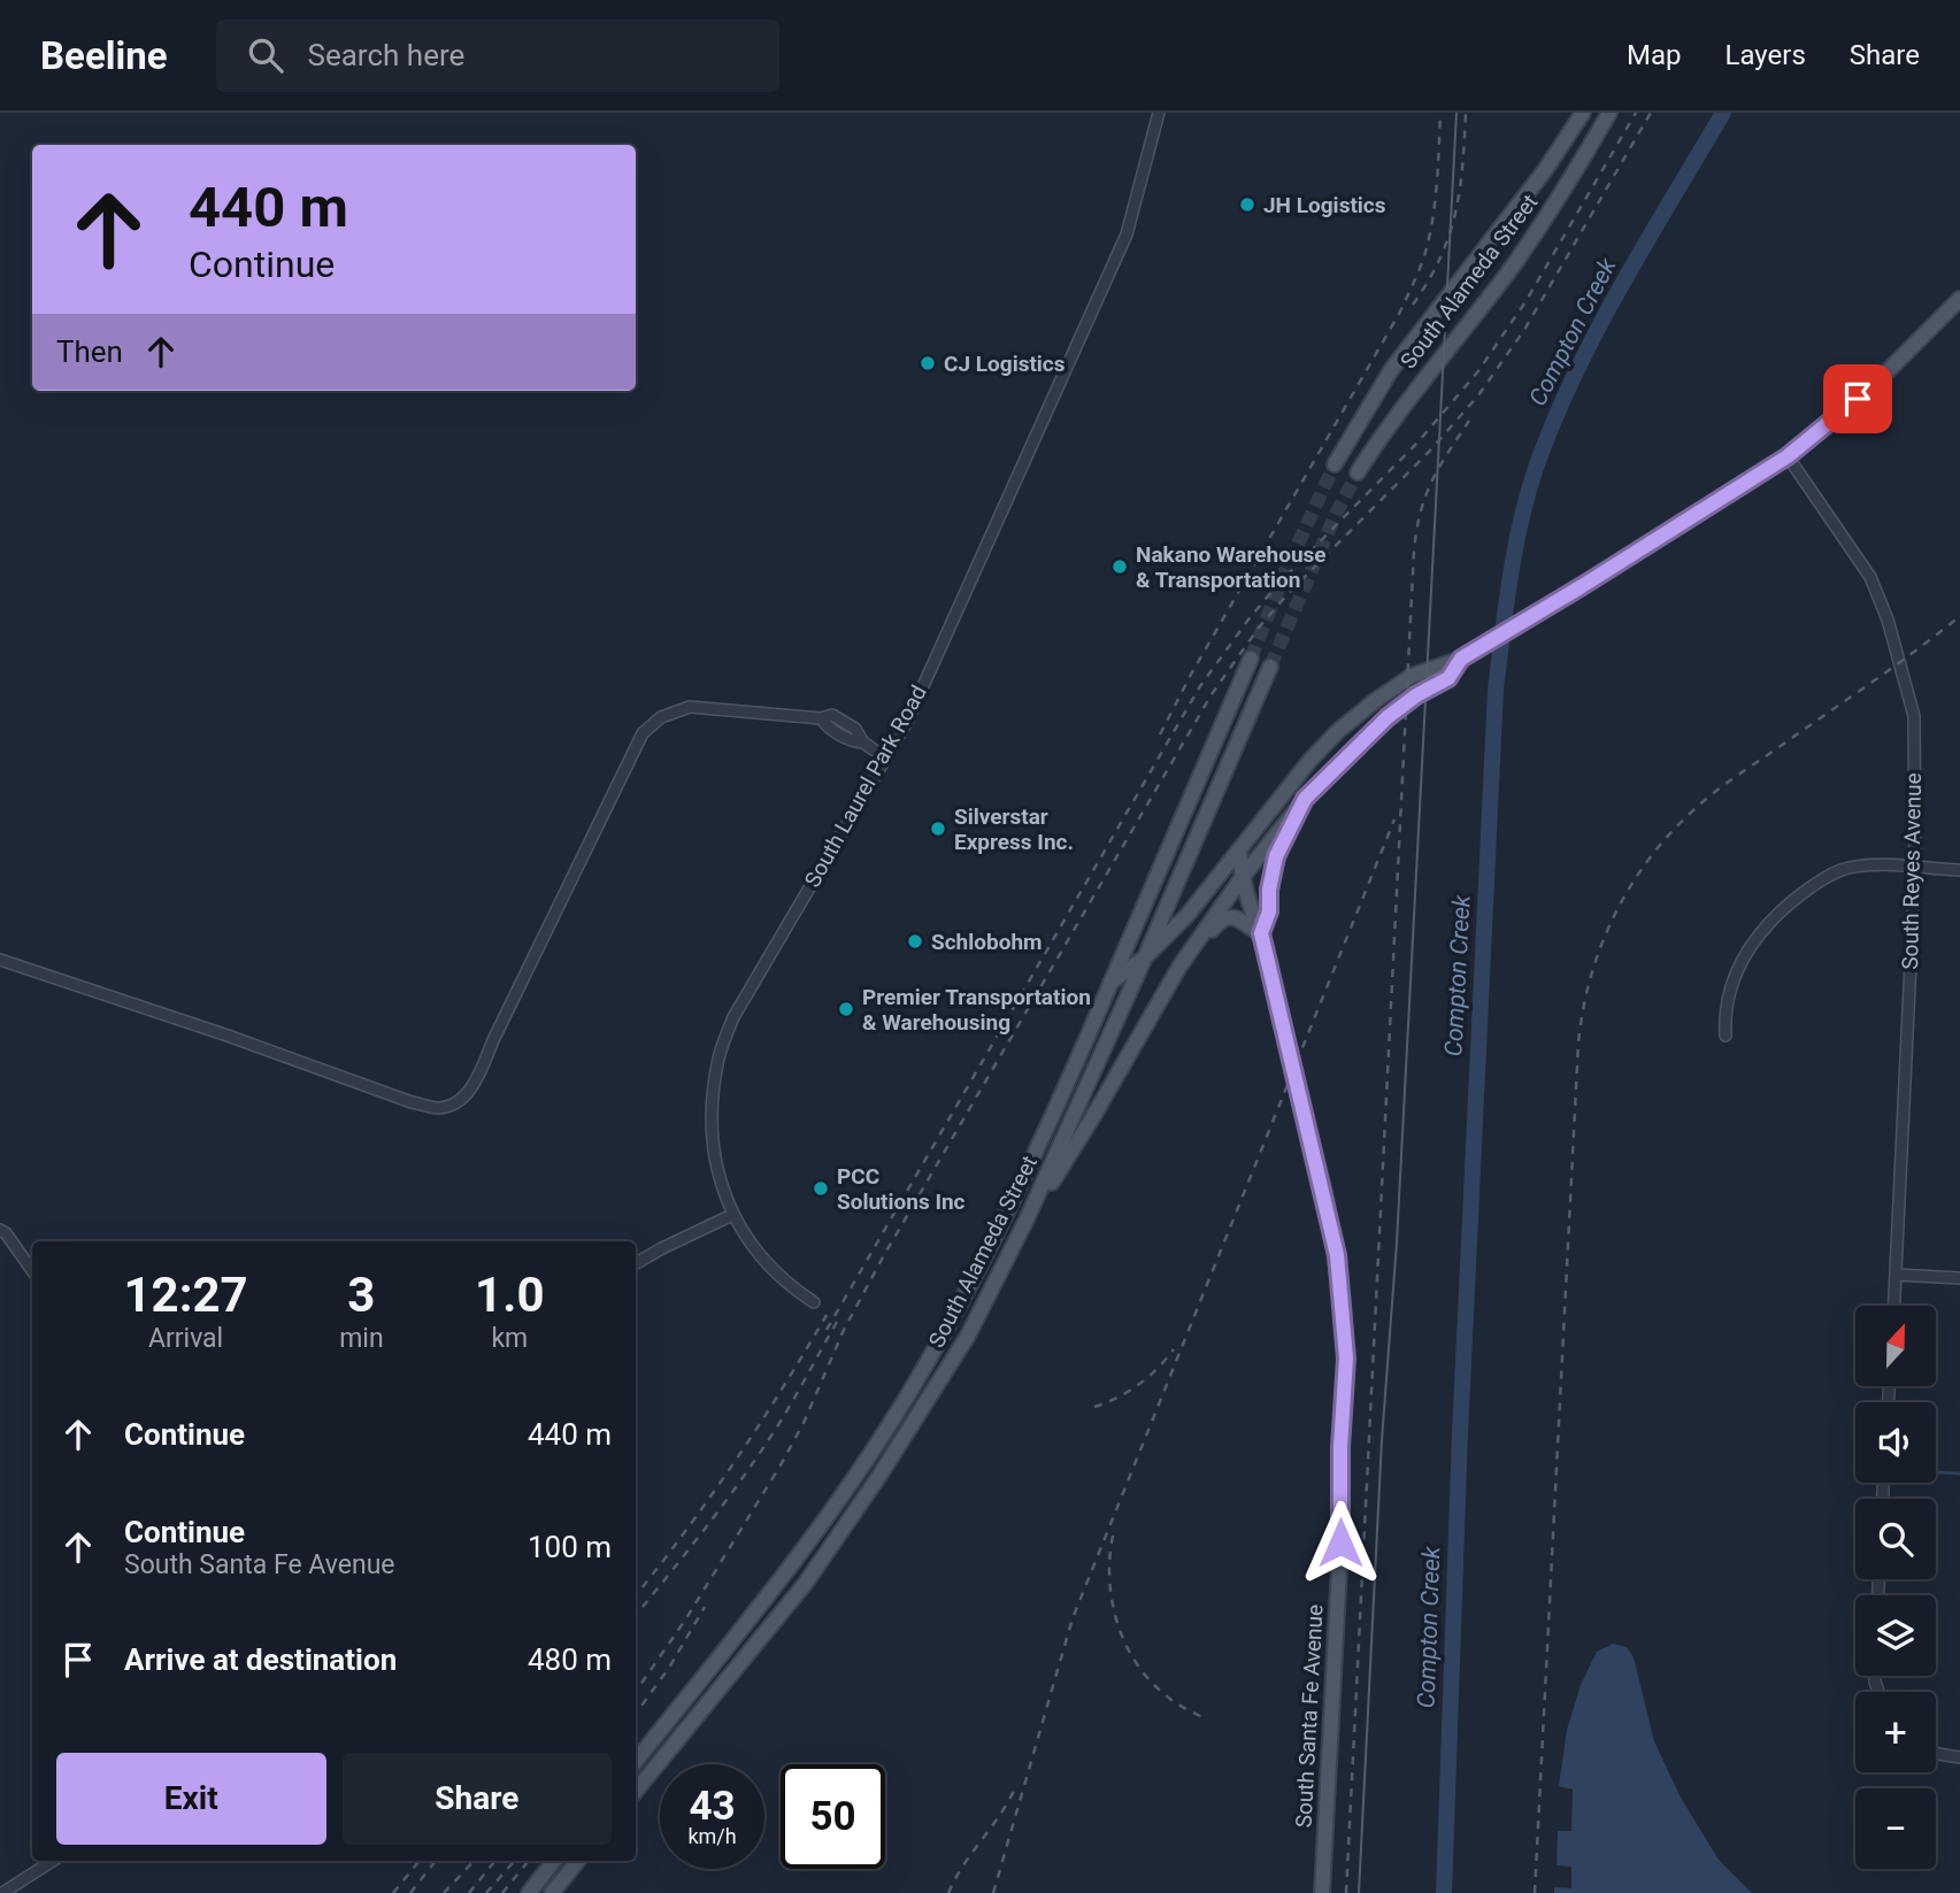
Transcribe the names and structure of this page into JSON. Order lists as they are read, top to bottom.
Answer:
{
  "streets": {
    "main road": ["South Alameda Street", "South Santa Fe Avenue"],
    "street": ["South Laurel Park Road", "South Reyes Avenue"]
  },
  "water": ["Compton Creek"],
  "places": [
    "JH Logistics",
    "CJ Logistics",
    "Nakano Warehouse & Transportation",
    "Silverstar Express Inc.",
    "Schlobohm",
    "Premier Transportation & Warehousing",
    "PCC Solutions Inc"
  ],
  "north": "top",
  "page": {
    "header": "Beeline",
    "search": "Search here",
    "nav": ["Map", "Layers", "Share"],
    "turn": ["440 m", "Continue"],
    "then": "Then",
    "eta": [
      "12:27",
      "Arrival",
      "3",
      "min",
      "1.0",
      "km"
    ],
    "map_buttons": ["+", "−"],
    "list": [
      {
        "name": "Continue",
        "value": "440 m"
      },
      {
        "name": "Continue",
        "note": "South Santa Fe Avenue",
        "value": "100 m"
      },
      {
        "name": "Arrive at destination",
        "value": "480 m"
      }
    ],
    "buttons": ["Exit", "Share"],
    "speed": "43 km/h",
    "limit": "50"
  }
}
